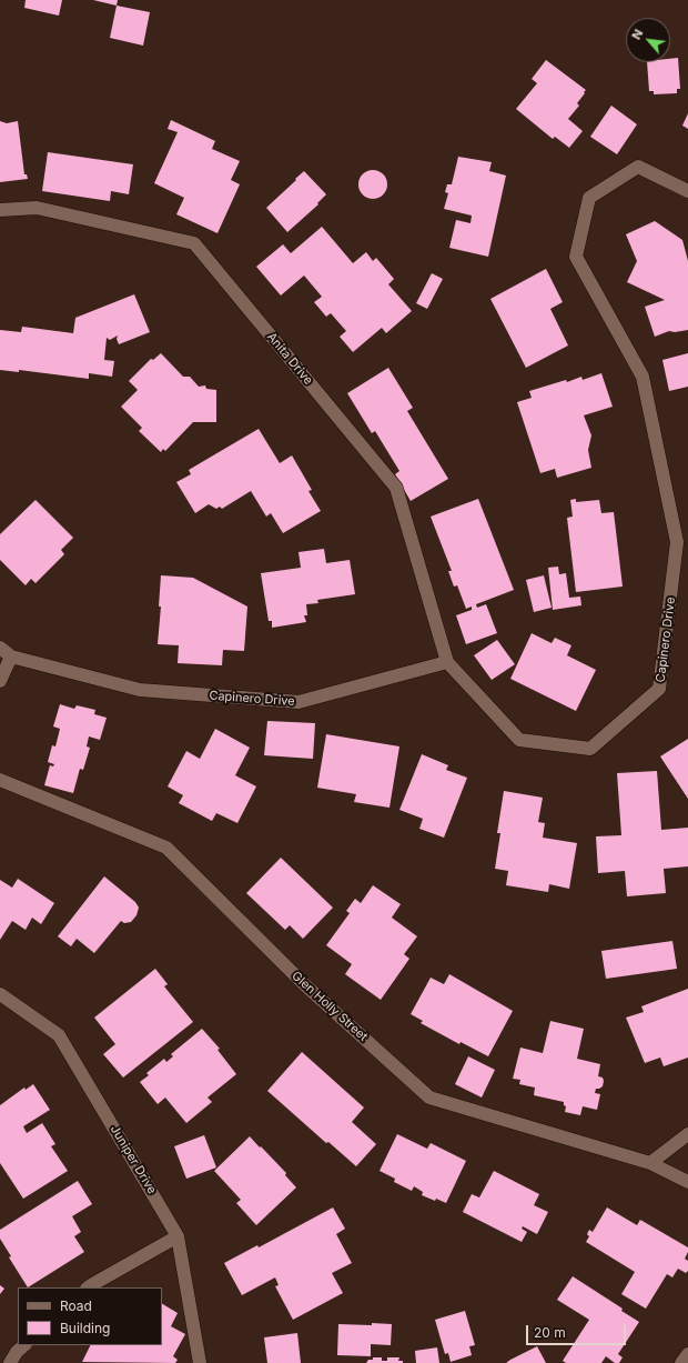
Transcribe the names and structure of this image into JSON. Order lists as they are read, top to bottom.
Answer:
{
  "streets": {
    "street": [
      "Anita Drive",
      "Capinero Drive",
      "Glen Holly Street",
      "Juniper Drive"
    ]
  },
  "crossings": [
    ["Anita Drive", "Capinero Drive"]
  ],
  "legend": ["Road", "Building"],
  "scale_bar": "20 m",
  "north": "top left"
}
